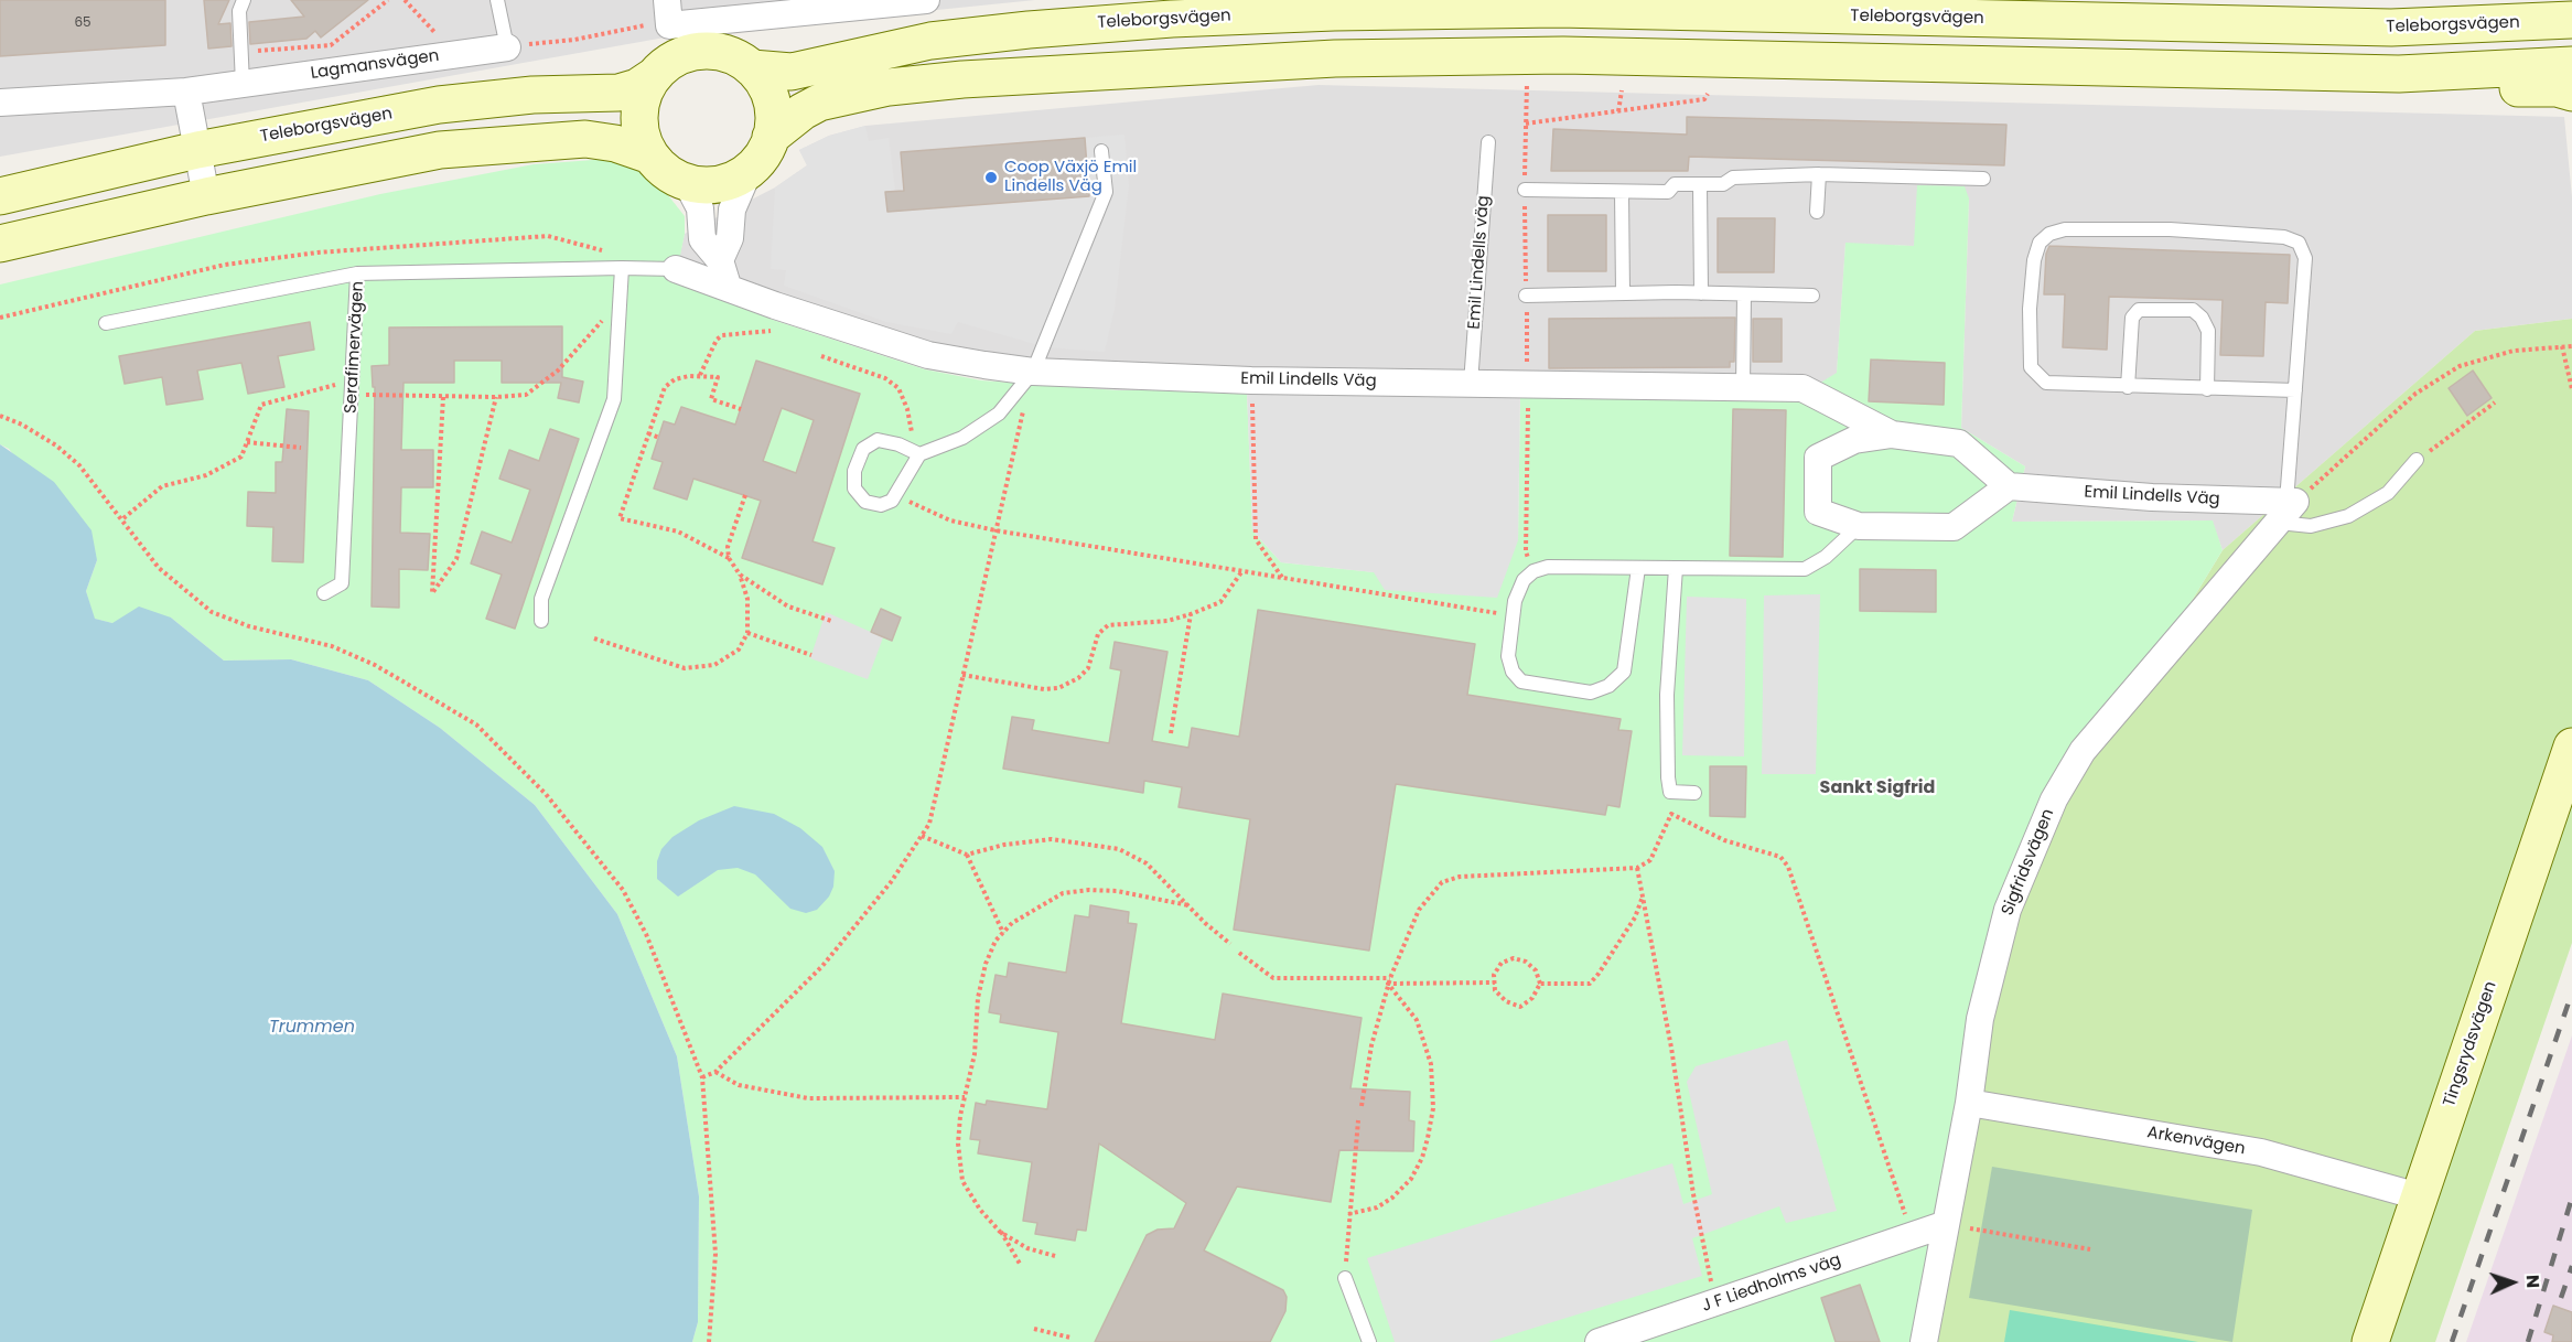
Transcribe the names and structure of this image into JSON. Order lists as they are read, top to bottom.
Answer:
{
  "streets": {
    "main road": ["Teleborgsvägen", "Tingsrydsvägen"],
    "street": [
      "Lagmansvägen",
      "Emil Lindells Väg",
      "Sigfridsvägen",
      "Arkenvägen",
      "J F Liedholms väg"
    ],
    "lane": ["Emil Lindells väg", "Serafimervägen"]
  },
  "crossings": [
    ["Emil Lindells väg", "Emil Lindells Väg"],
    ["Serafimervägen", "Emil Lindells Väg"],
    ["Emil Lindells Väg", "Sigfridsvägen"],
    ["Sigfridsvägen", "Arkenvägen"],
    ["Sigfridsvägen", "J F Liedholms väg"],
    ["Tingsrydsvägen", "Arkenvägen"]
  ],
  "districts": ["Sankt Sigfrid"],
  "water": ["Trummen"],
  "places": ["Coop Växjö Emil Lindells Väg"],
  "house_numbers": ["65"],
  "north": "right"
}
